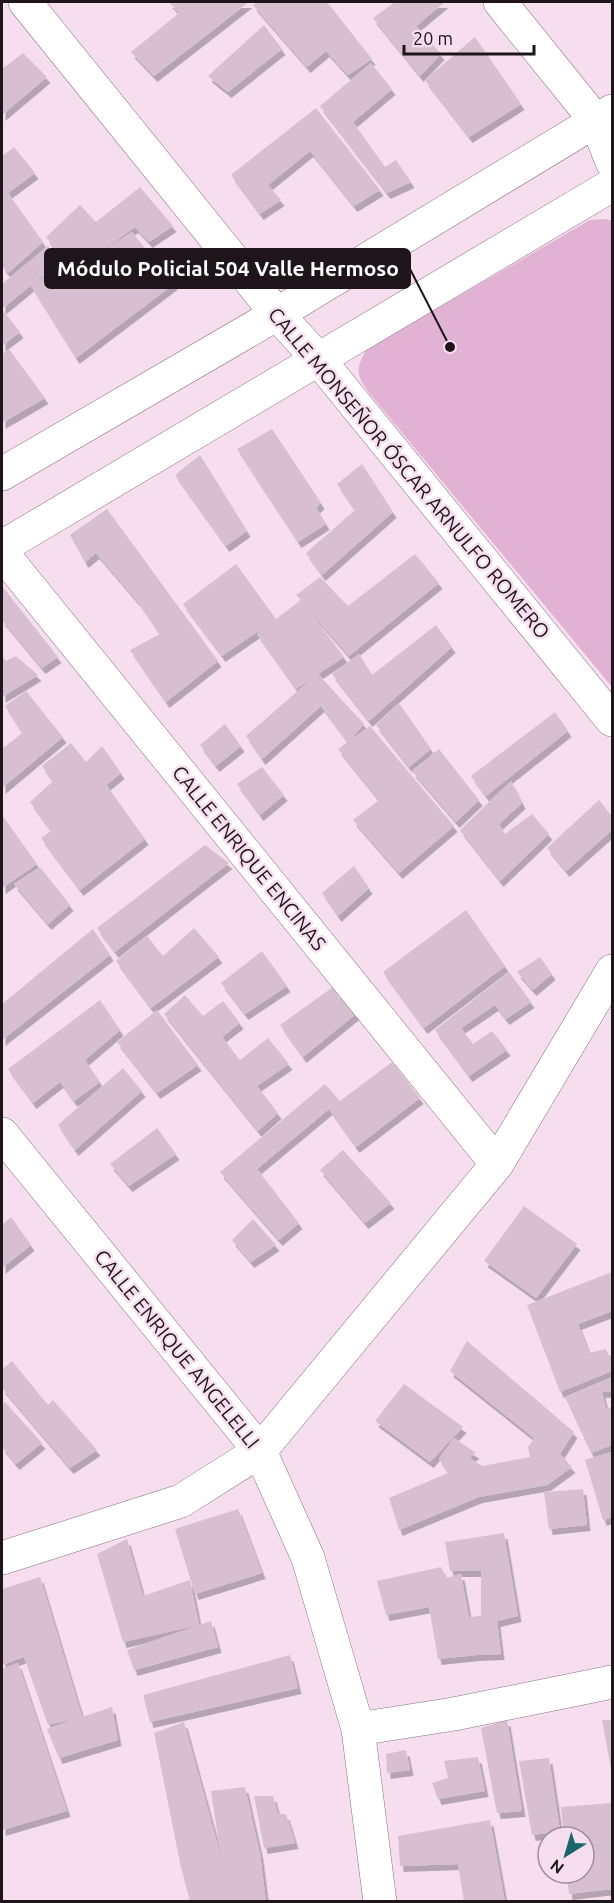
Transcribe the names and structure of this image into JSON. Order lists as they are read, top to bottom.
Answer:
{
  "streets": {
    "street": ["CALLE MONSEÑOR ÓSCAR ARNULFO ROMERO", "CALLE ENRIQUE ENCINAS", "CALLE ENRIQUE ANGELELLI"]
  },
  "places": ["Módulo Policial 504 Valle Hermoso"],
  "scale_bar": "20 m",
  "north": "bottom left"
}
